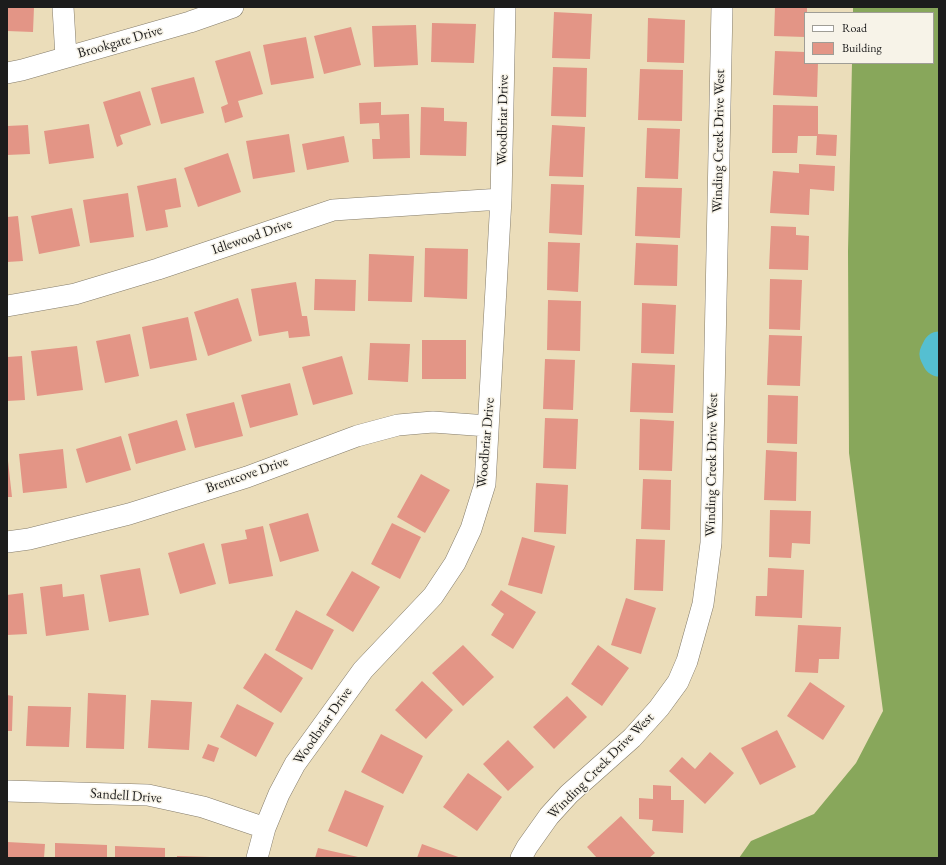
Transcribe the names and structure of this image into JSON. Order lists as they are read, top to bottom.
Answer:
{
  "streets": {
    "street": [
      "Brookgate Drive",
      "Woodbriar Drive",
      "Winding Creek Drive West",
      "Idlewood Drive",
      "Brentcove Drive",
      "Sandell Drive"
    ]
  },
  "crossings": [
    ["Woodbriar Drive", "Idlewood Drive"],
    ["Woodbriar Drive", "Brentcove Drive"],
    ["Woodbriar Drive", "Sandell Drive"]
  ],
  "legend": ["Road", "Building"]
}
